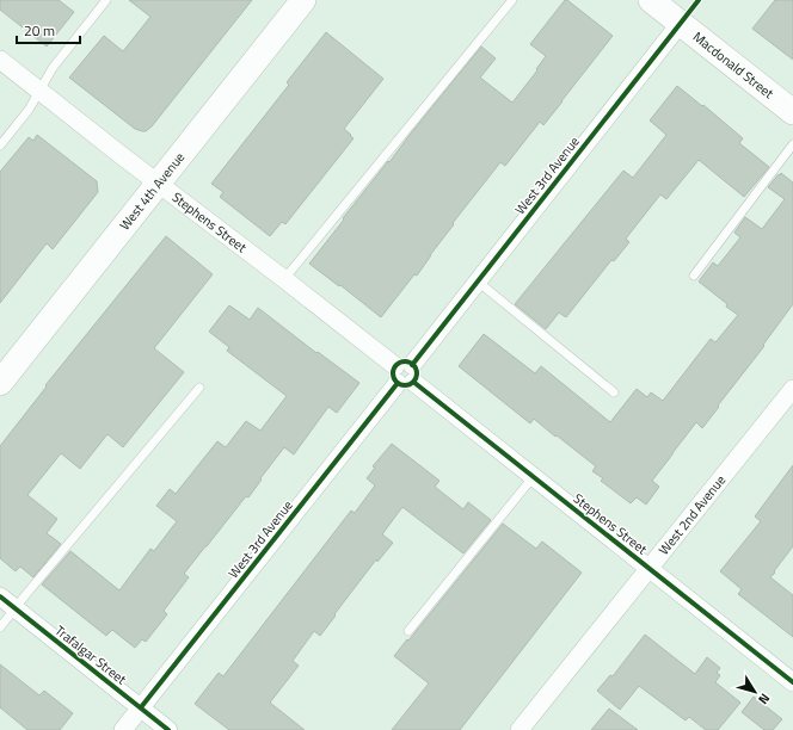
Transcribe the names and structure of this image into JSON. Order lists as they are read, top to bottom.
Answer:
{
  "streets": {
    "main road": ["Macdonald Street", "West 4th Avenue"],
    "street": [
      "West 3rd Avenue",
      "Stephens Street",
      "West 2nd Avenue",
      "Trafalgar Street"
    ]
  },
  "crossings": [
    ["Macdonald Street", "West 3rd Avenue"],
    ["West 3rd Avenue", "Stephens Street"],
    ["West 3rd Avenue", "Trafalgar Street"],
    ["West 4th Avenue", "Stephens Street"],
    ["Stephens Street", "West 2nd Avenue"]
  ],
  "scale_bar": "20 m",
  "north": "bottom right"
}
